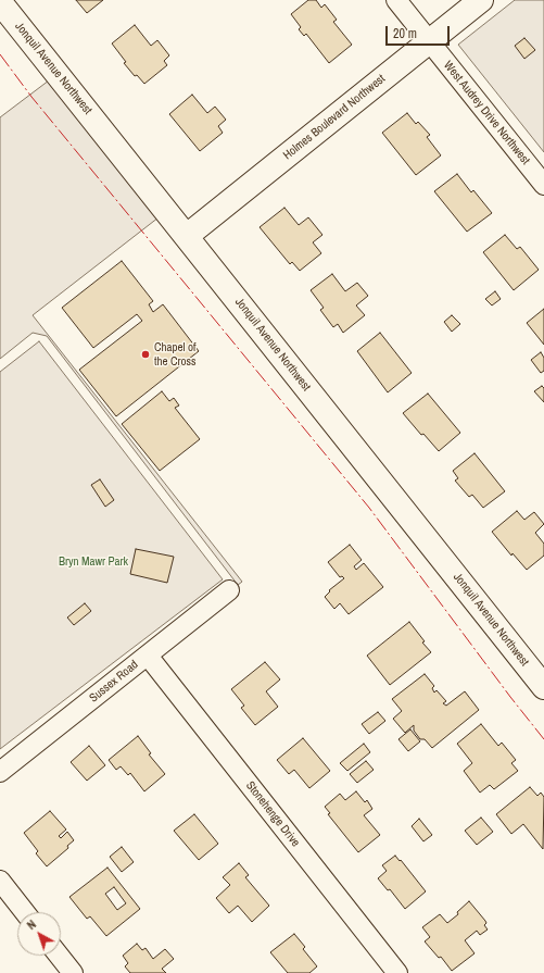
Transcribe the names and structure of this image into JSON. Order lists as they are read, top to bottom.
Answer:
{
  "streets": {
    "street": [
      "Jonquil Avenue Northwest",
      "West Audrey Drive Northwest",
      "Holmes Boulevard Northwest",
      "Sussex Road",
      "Stonehenge Drive"
    ]
  },
  "crossings": [
    ["Jonquil Avenue Northwest", "Holmes Boulevard Northwest"],
    ["West Audrey Drive Northwest", "Holmes Boulevard Northwest"],
    ["Sussex Road", "Stonehenge Drive"]
  ],
  "parks": ["Bryn Mawr Park"],
  "places": ["Chapel of the Cross"],
  "scale_bar": "20 m",
  "north": "top left"
}
